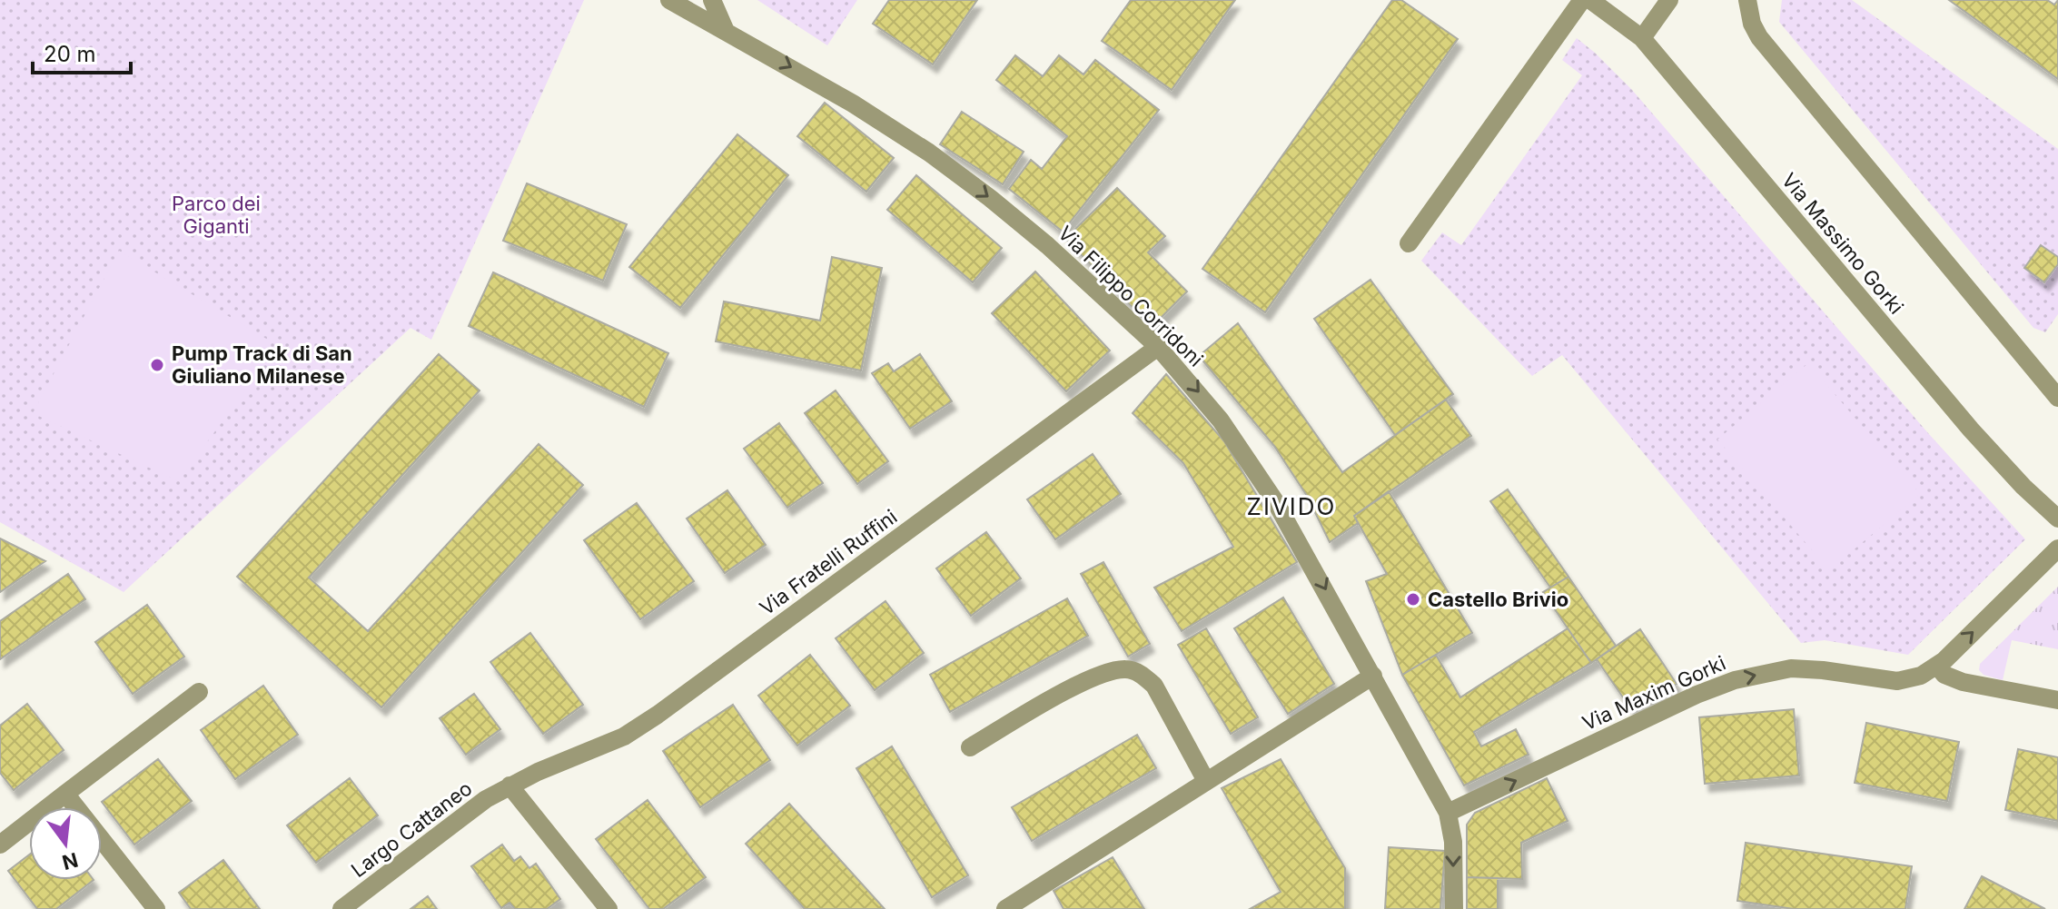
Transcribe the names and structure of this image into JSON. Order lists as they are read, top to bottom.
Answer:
{
  "streets": {
    "street": [
      "Via Massimo Gorki",
      "Via Filippo Corridoni",
      "Via Fratelli Ruffini",
      "Via Maxim Gorki",
      "Largo Cattaneo"
    ]
  },
  "crossings": [
    ["Via Filippo Corridoni", "Via Fratelli Ruffini"],
    ["Via Filippo Corridoni", "Via Maxim Gorki"],
    ["Via Fratelli Ruffini", "Largo Cattaneo"]
  ],
  "one_way": ["Via Filippo Corridoni", "Via Maxim Gorki"],
  "districts": ["ZIVIDO"],
  "parks": ["Parco dei Giganti"],
  "places": ["Pump Track di San Giuliano Milanese", "Castello Brivio"],
  "scale_bar": "20 m",
  "north": "bottom"
}
